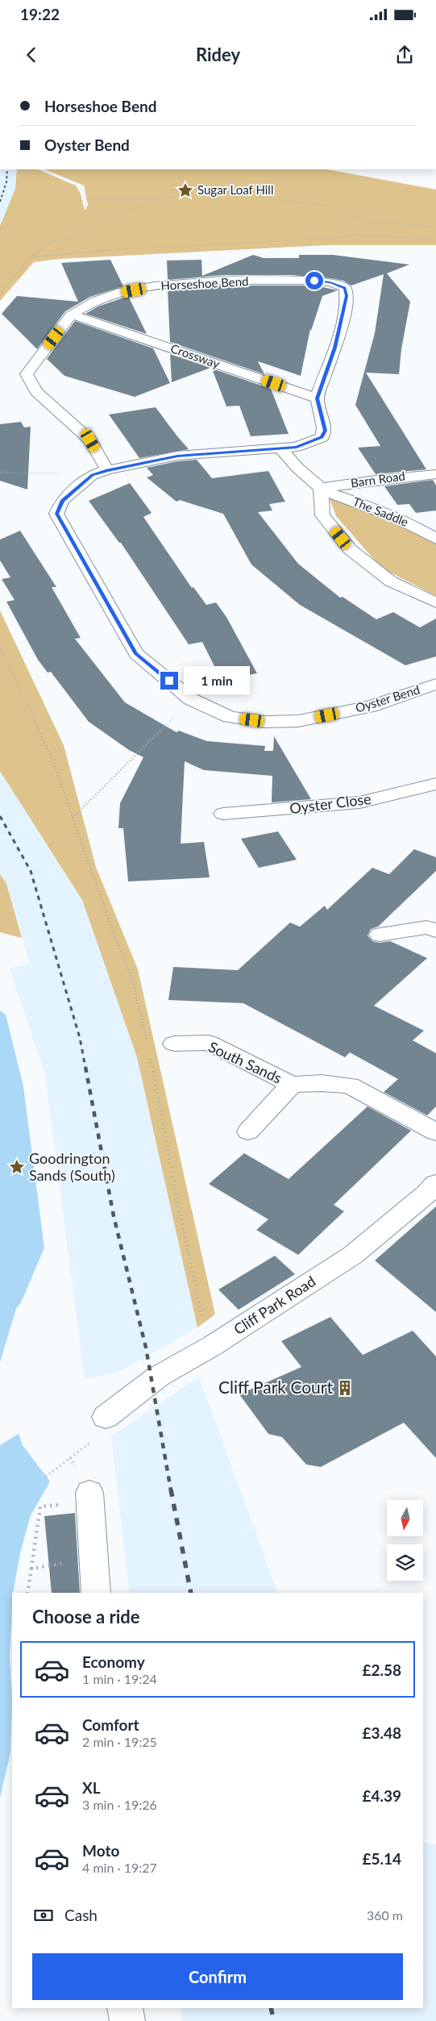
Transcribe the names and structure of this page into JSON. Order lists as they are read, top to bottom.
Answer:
{
  "streets": {
    "street": [
      "Horseshoe Bend",
      "Crossway",
      "Barn Road",
      "The Saddle",
      "Oyster Bend",
      "Oyster Close",
      "South Sands",
      "Cliff Park Road"
    ]
  },
  "crossings": [
    ["Horseshoe Bend", "Crossway"],
    ["Horseshoe Bend", "Oyster Bend"],
    ["Barn Road", "The Saddle"],
    ["The Saddle", "Oyster Bend"]
  ],
  "places": {
    "place": ["Sugar Loaf Hill", "Goodrington Sands (South)"],
    "building": ["Cliff Park Court"]
  },
  "north": "bottom",
  "page": {
    "status": "19:22",
    "header": "Ridey",
    "banner": ["Horseshoe Bend", "Oyster Bend"],
    "bubble": "1 min",
    "heading": "Choose a ride",
    "list": [
      {
        "name": "Economy",
        "note": "1 min · 19:24",
        "value": "£2.58"
      },
      {
        "name": "Comfort",
        "note": "2 min · 19:25",
        "value": "£3.48"
      },
      {
        "name": "XL",
        "note": "3 min · 19:26",
        "value": "£4.39"
      },
      {
        "name": "Moto",
        "note": "4 min · 19:27",
        "value": "£5.14"
      }
    ],
    "pay": ["Cash", "360 m"],
    "buttons": "Confirm"
  }
}
